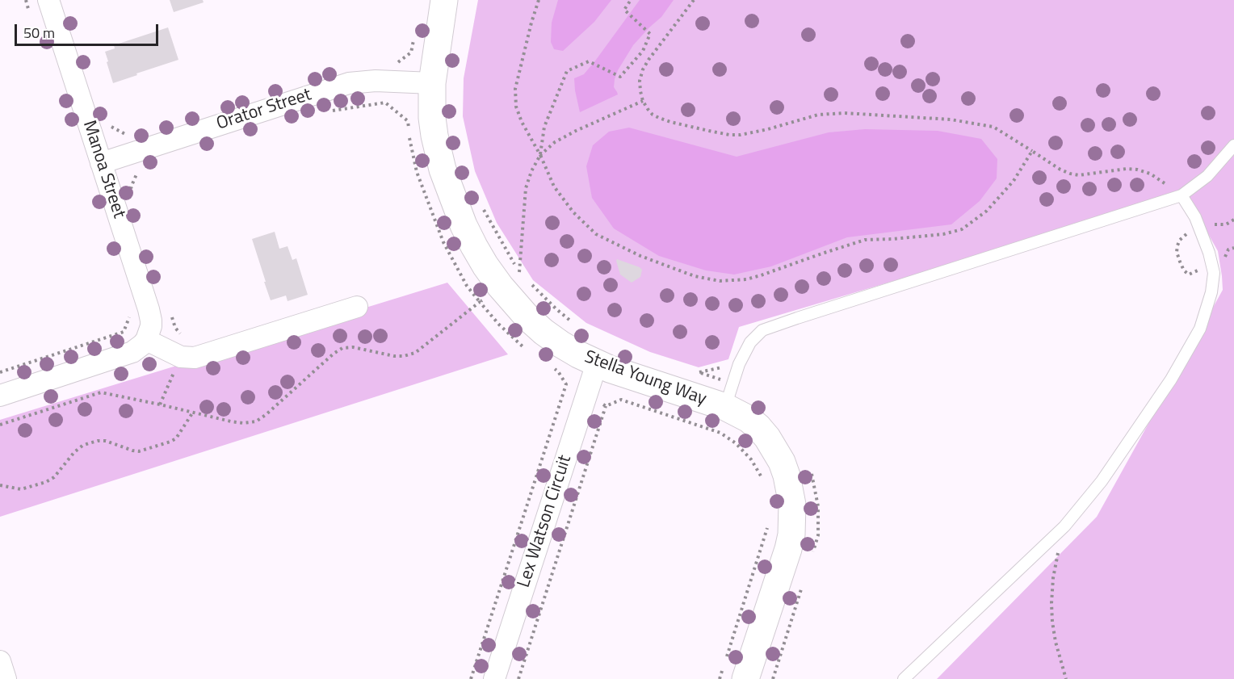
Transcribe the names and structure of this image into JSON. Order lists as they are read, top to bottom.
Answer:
{
  "streets": {
    "street": [
      "Orator Street",
      "Manoa Street",
      "Stella Young Way",
      "Lex Watson Circuit"
    ]
  },
  "crossings": [
    ["Orator Street", "Manoa Street"],
    ["Orator Street", "Stella Young Way"],
    ["Stella Young Way", "Lex Watson Circuit"]
  ],
  "scale_bar": "50 m"
}
